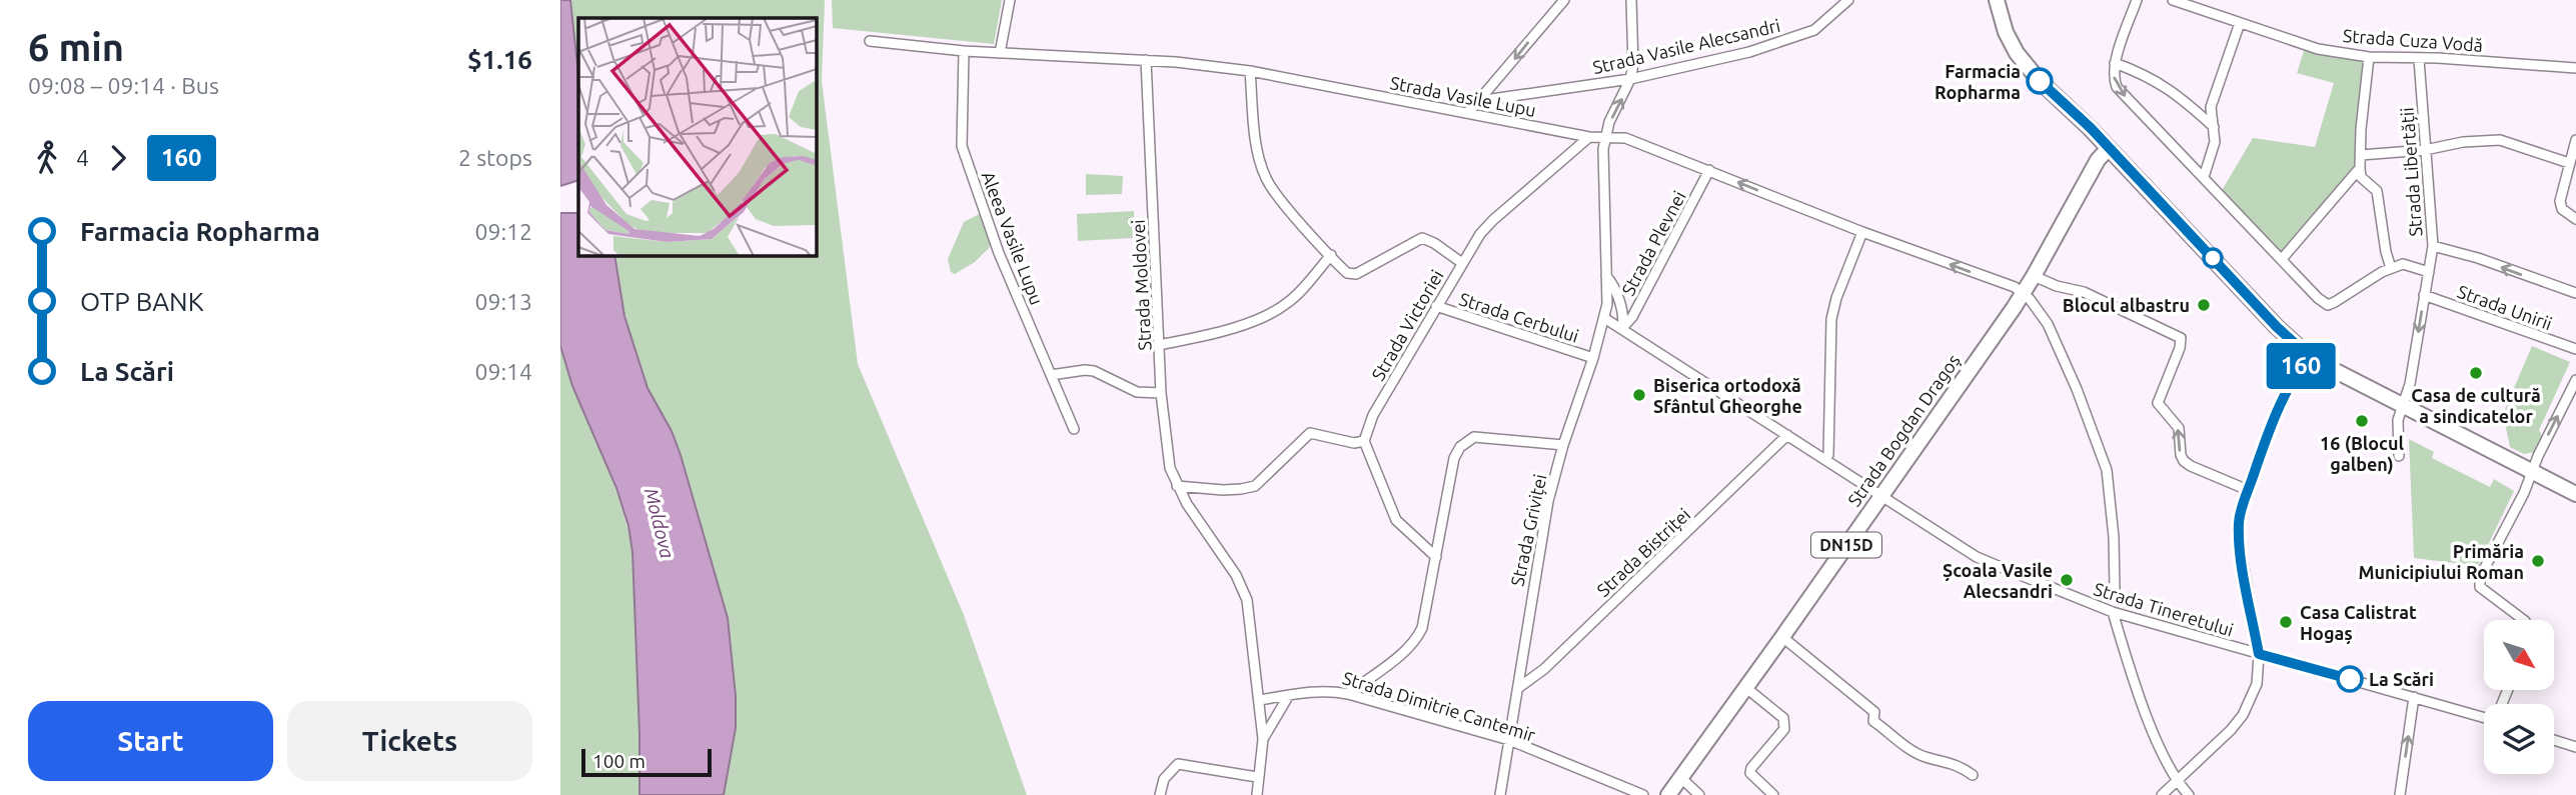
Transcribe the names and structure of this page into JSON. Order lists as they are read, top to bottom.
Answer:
{
  "streets": {
    "main road": ["Strada Bogdan Dragoș", "DN15D"],
    "street": [
      "Strada Cuza Vodă",
      "Strada Vasile Alecsandri",
      "Strada Vasile Lupu",
      "Strada Libertății",
      "Aleea Vasile Lupu",
      "Strada Plevnei",
      "Strada Moldovei",
      "Strada Unirii",
      "Strada Cerbului",
      "Strada Victoriei",
      "Strada Griviței",
      "Strada Bistriței",
      "Strada Tineretului",
      "Strada Dimitrie Cantemir"
    ]
  },
  "crossings": [
    ["Strada Cuza Vodă", "Strada Libertății"],
    ["Strada Vasile Alecsandri", "Strada Griviței"],
    ["Strada Vasile Lupu", "Aleea Vasile Lupu"],
    ["Strada Vasile Lupu", "Strada Plevnei"],
    ["Strada Vasile Lupu", "Strada Moldovei"],
    ["Strada Vasile Lupu", "Strada Victoriei"],
    ["Strada Vasile Lupu", "Strada Bogdan Dragoș"],
    ["Strada Vasile Lupu", "Strada Griviței"],
    ["Strada Libertății", "Strada Unirii"],
    ["Strada Plevnei", "Strada Griviței"],
    ["Strada Plevnei", "Strada Tineretului"],
    ["Strada Moldovei", "Strada Dimitrie Cantemir"],
    ["Strada Cerbului", "Strada Victoriei"],
    ["Strada Cerbului", "Strada Griviței"],
    ["Strada Bogdan Dragoș", "Strada Tineretului"],
    ["Strada Griviței", "Strada Bistriței"],
    ["Strada Griviței", "Strada Tineretului"],
    ["Strada Griviței", "Strada Dimitrie Cantemir"],
    ["Strada Bistriței", "Strada Tineretului"]
  ],
  "water": ["Moldova"],
  "places": [
    "Farmacia Ropharma",
    "Blocul albastru",
    "Casa de cultură a sindicatelor",
    "Biserica ortodoxă Sfântul Gheorghe",
    "16 (Blocul galben)",
    "Primăria Municipiului Roman",
    "Școala Vasile Alecsandri",
    "Casa Calistrat Hogaș",
    "La Scări"
  ],
  "lines": ["bus line 160"],
  "scale_bar": "100 m",
  "north": "bottom right",
  "page": {
    "heading": ["6 min", "09:08 – 09:14 · Bus", "$1.16"],
    "on_map": "160",
    "legs": ["4", "160", "2 stops"],
    "list": [
      {
        "name": "Farmacia Ropharma",
        "value": "09:12"
      },
      {
        "name": "OTP BANK",
        "value": "09:13"
      },
      {
        "name": "La Scări",
        "value": "09:14"
      }
    ],
    "buttons": ["Start", "Tickets"],
    "scale": "100 m"
  }
}
